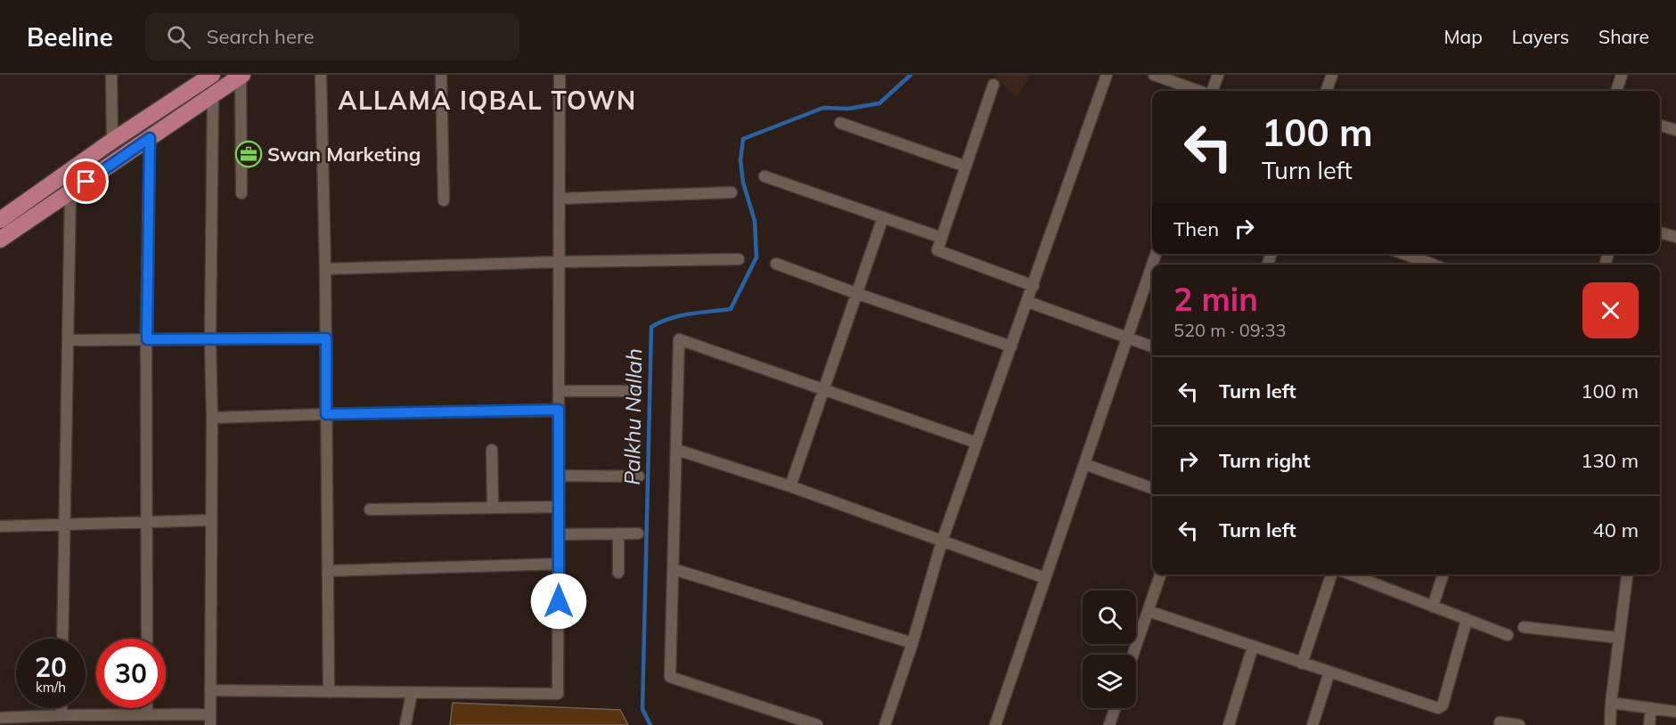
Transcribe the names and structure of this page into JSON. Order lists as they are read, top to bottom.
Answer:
{
  "districts": ["ALLAMA IQBAL TOWN"],
  "water": ["Palkhu Nallah"],
  "places": {
    "office": ["Swan Marketing"]
  },
  "page": {
    "header": "Beeline",
    "search": "Search here",
    "nav": ["Map", "Layers", "Share"],
    "turn": ["100 m", "Turn left"],
    "then": "Then",
    "heading": ["2 min", "520 m · 09:33"],
    "list": [
      {
        "name": "Turn left",
        "value": "100 m"
      },
      {
        "name": "Turn right",
        "value": "130 m"
      },
      {
        "name": "Turn left",
        "value": "40 m"
      }
    ],
    "speed": "20 km/h",
    "limit": "30"
  }
}
